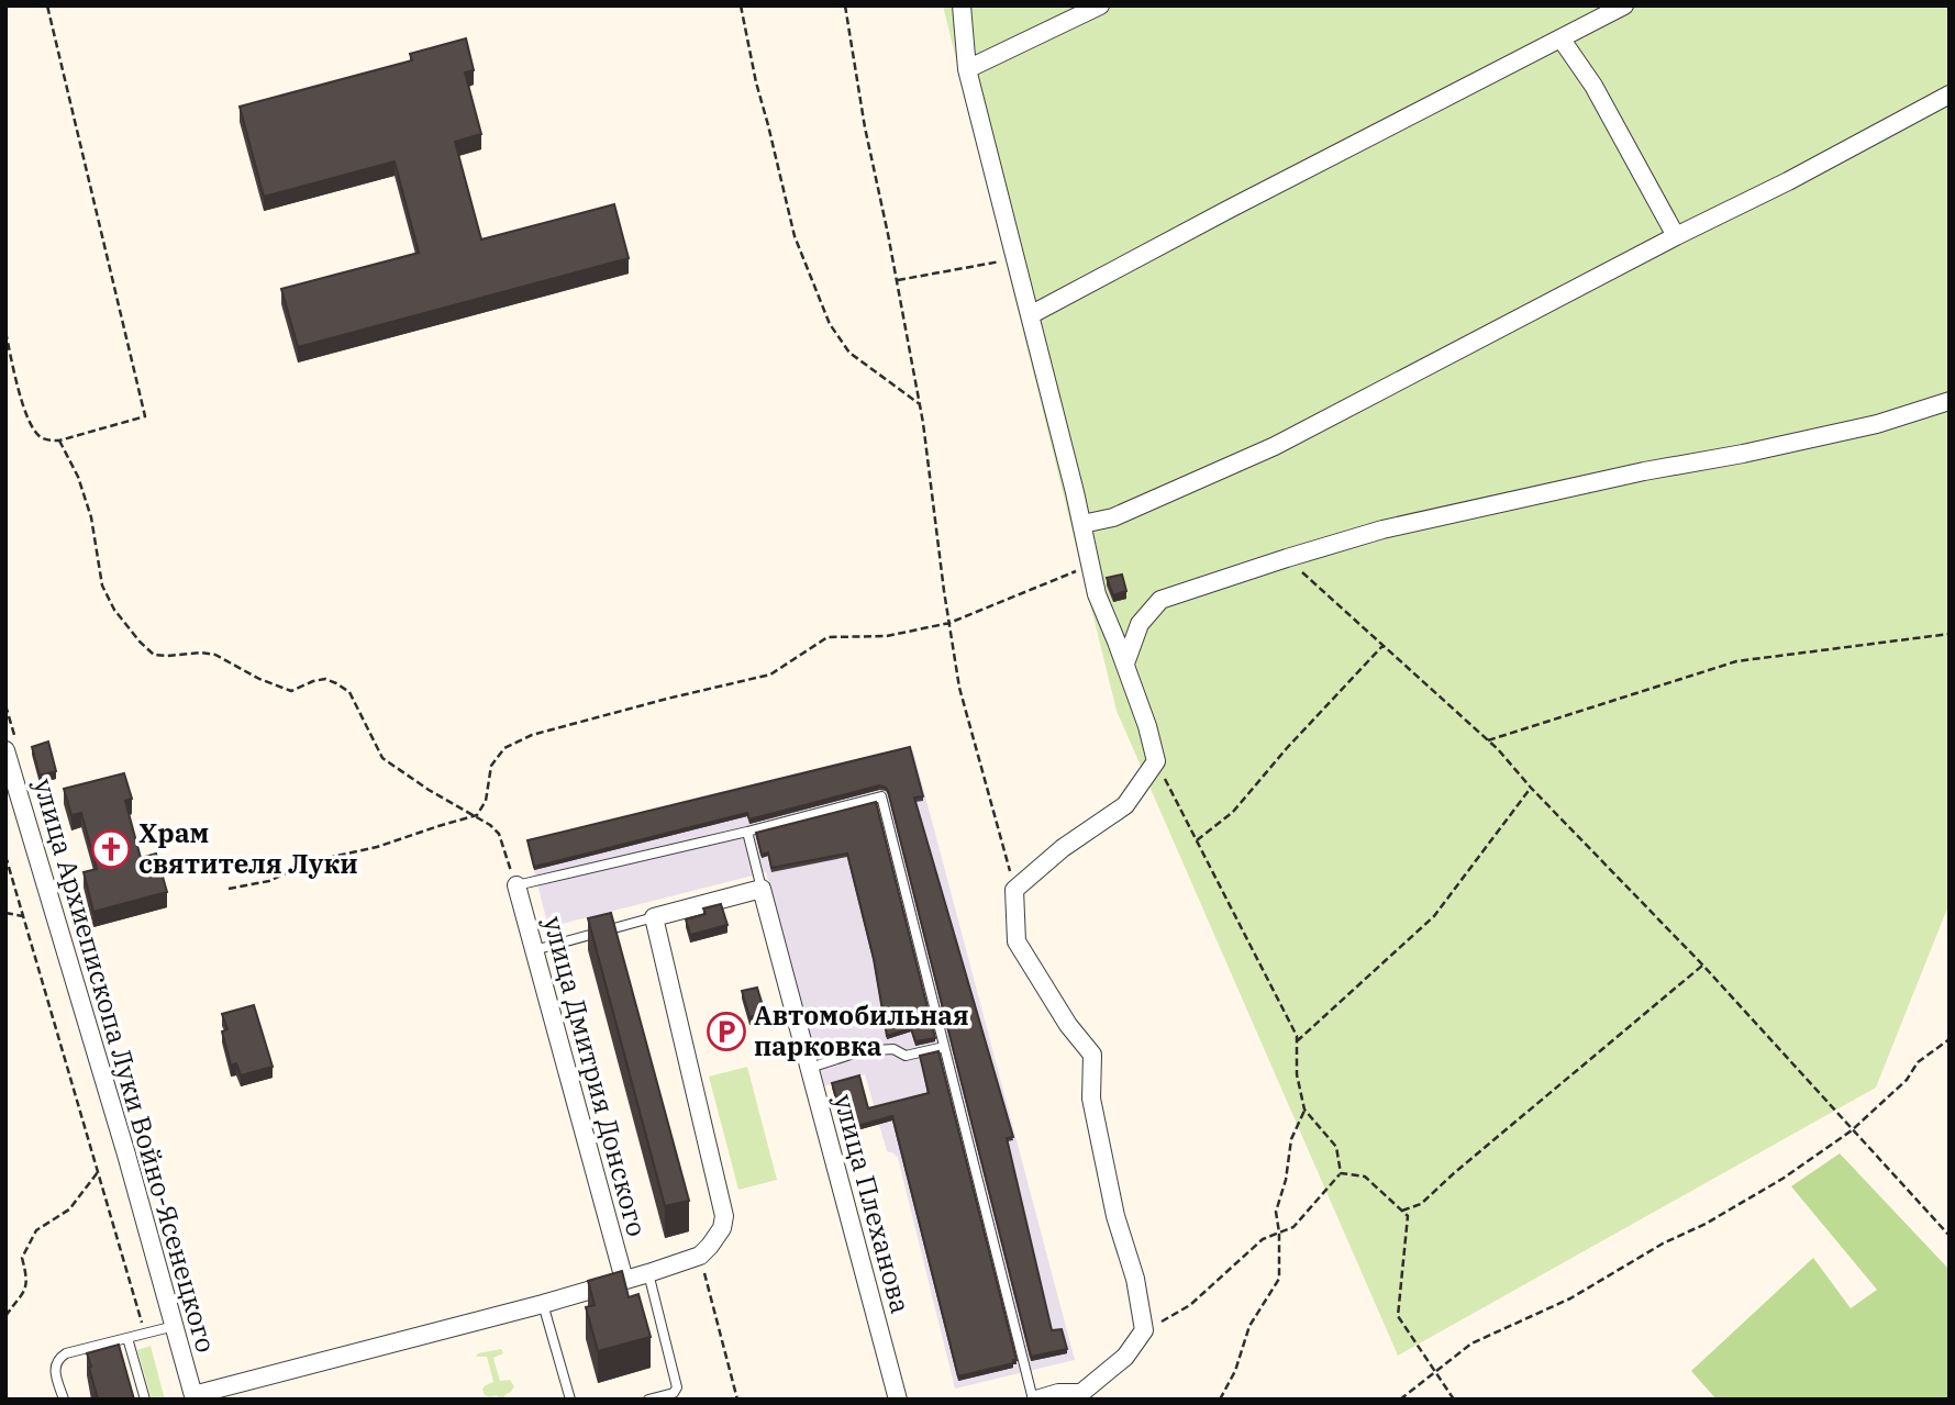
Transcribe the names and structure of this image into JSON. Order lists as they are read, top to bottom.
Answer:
{
  "streets": {
    "street": ["улица Архиепископа Луки Войно-Ясенецкого", "улица Дмитрия Донского", "улица Плеханова"]
  },
  "places": {
    "church": ["Храм святителя Луки"],
    "parking": ["Автомобильная парковка"]
  }
}
